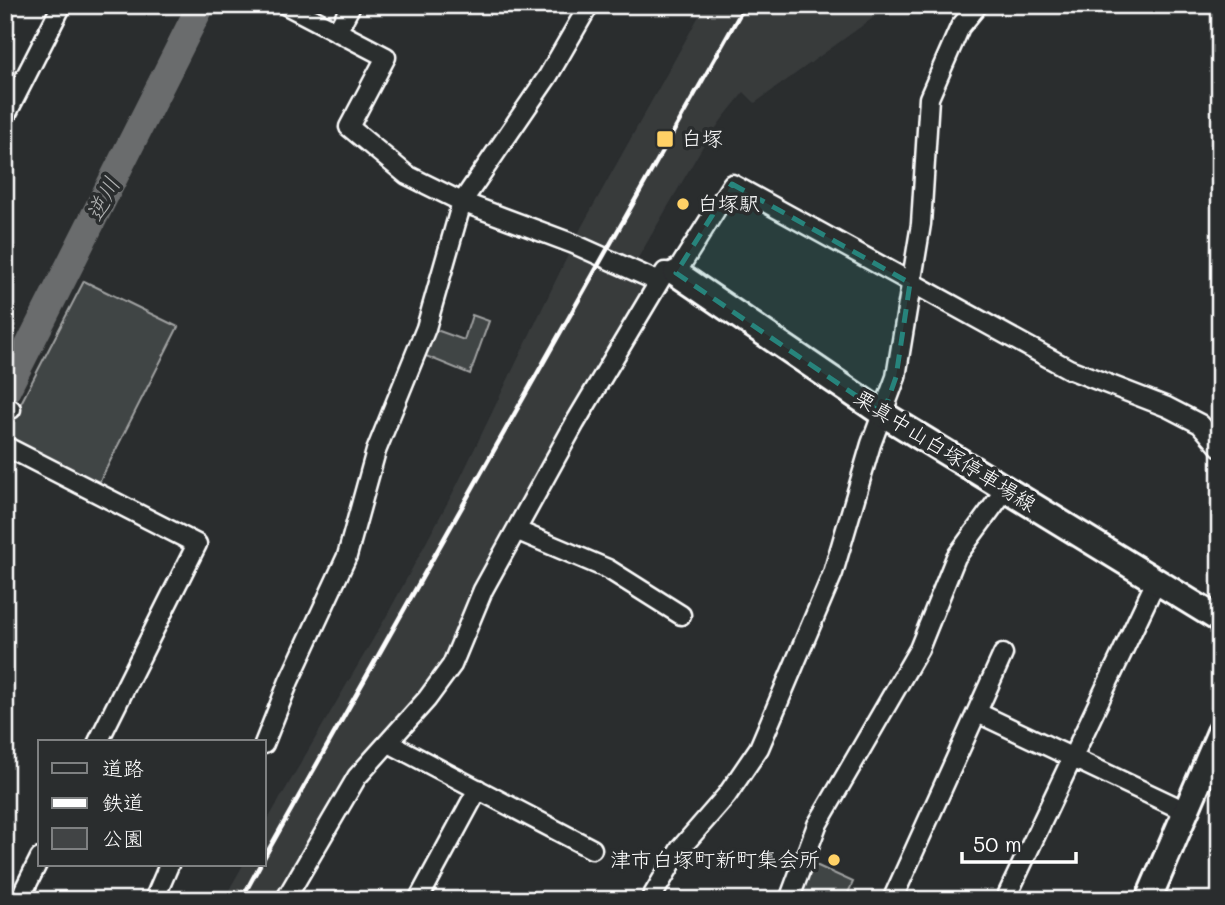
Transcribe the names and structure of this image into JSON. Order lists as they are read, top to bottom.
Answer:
{
  "streets": {
    "main road": ["栗真中山白塚停車場線"]
  },
  "water": ["逆川"],
  "places": {
    "transit": ["白塚"],
    "other": ["白塚駅", "津市白塚町新町集会所"]
  },
  "legend": ["道路", "鉄道", "公園"],
  "scale_bar": "50 m"
}
